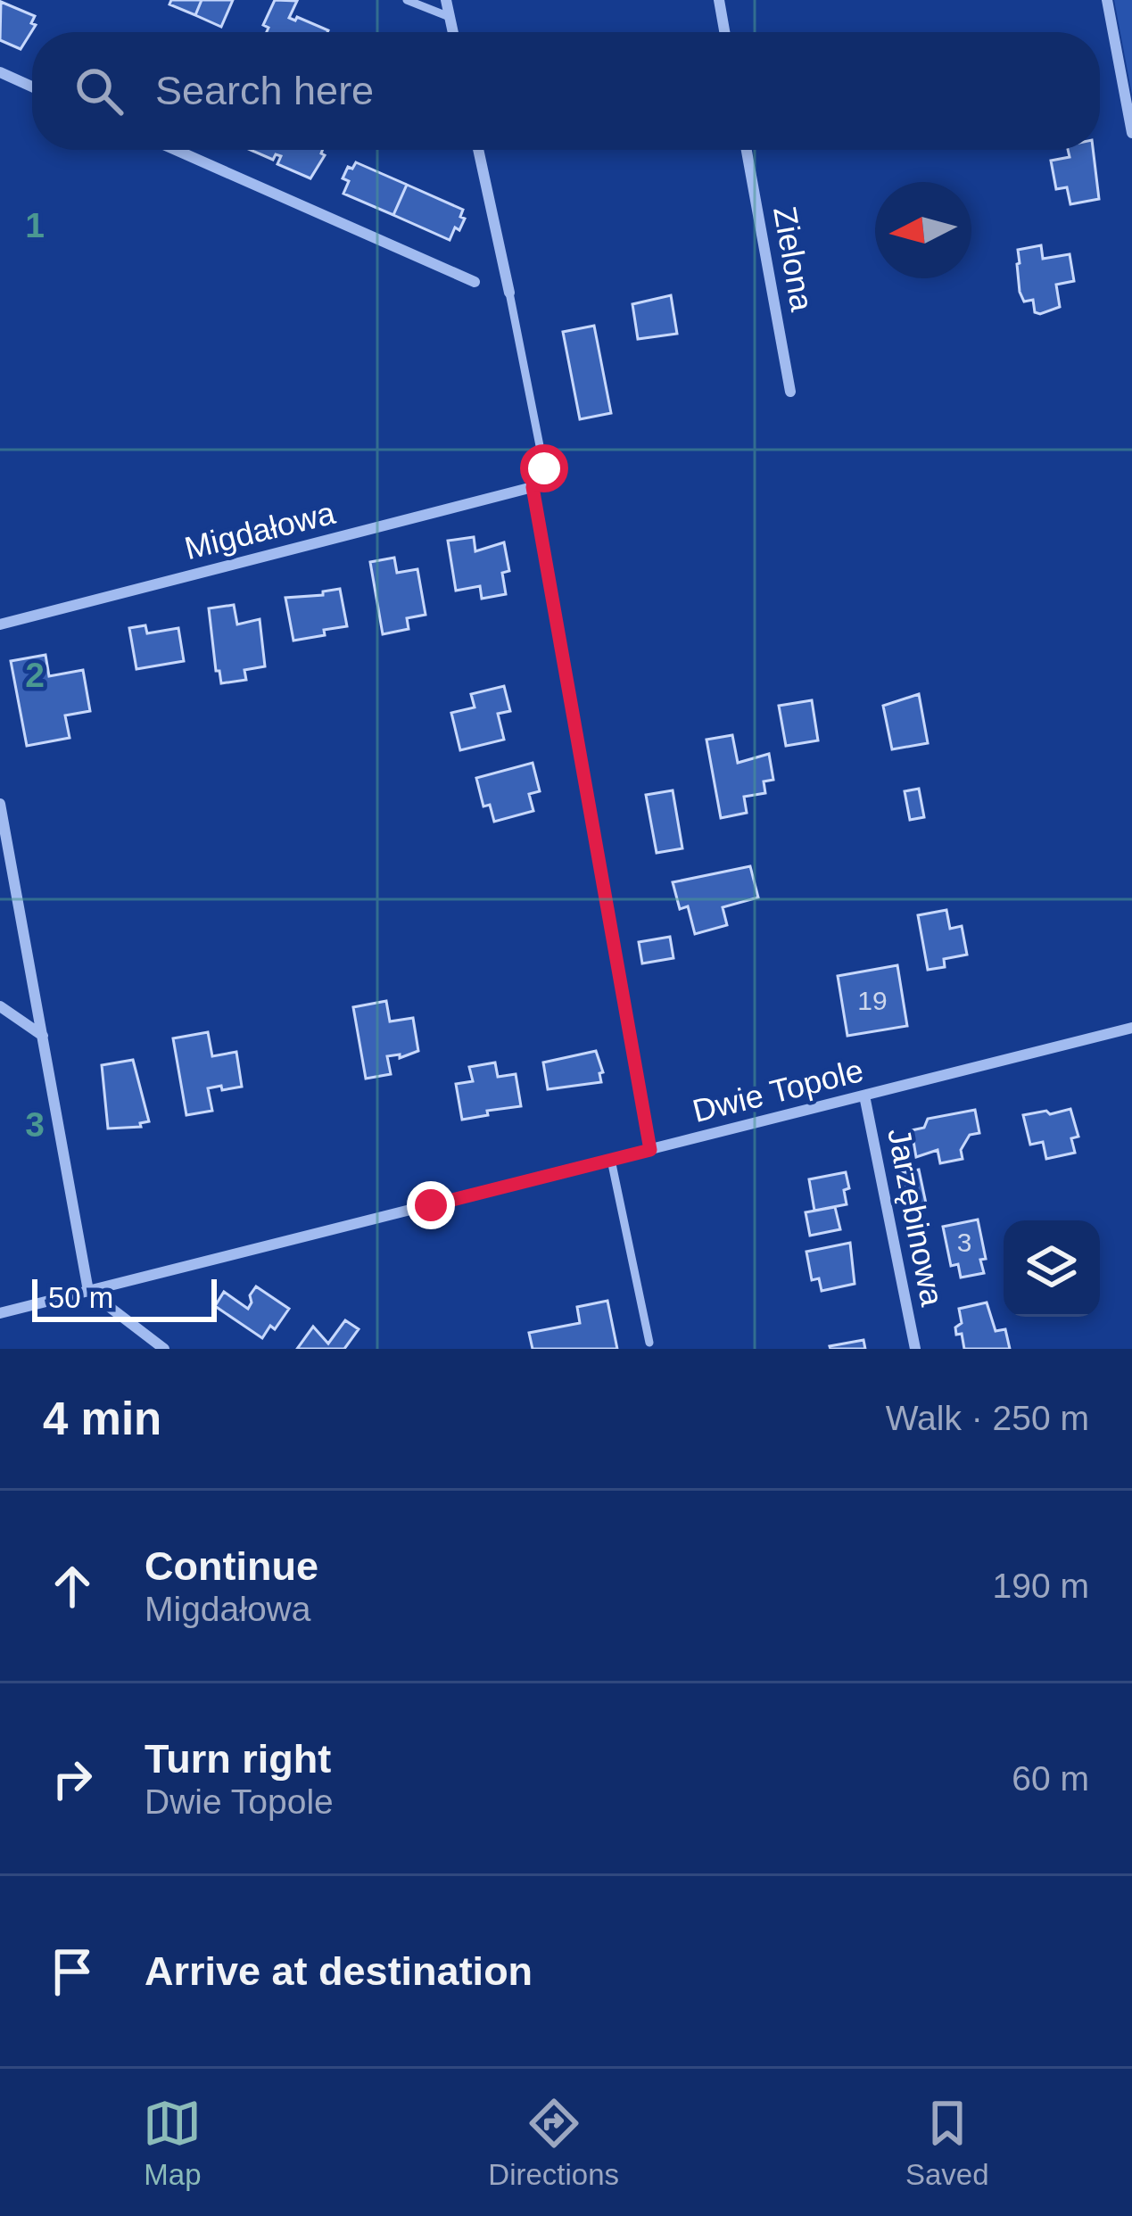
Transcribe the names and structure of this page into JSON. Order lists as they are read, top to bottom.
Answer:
{
  "streets": {
    "street": [
      "Zielona",
      "Migdałowa",
      "Dwie Topole",
      "Jarzębinowa"
    ]
  },
  "crossings": [
    ["Dwie Topole", "Jarzębinowa"]
  ],
  "house_numbers": ["19", "3"],
  "scale_bar": "50 m",
  "north": "left",
  "page": {
    "search": "Search here",
    "scale": "50 m",
    "heading": ["4 min", "Walk · 250 m"],
    "list": [
      ["Continue", "Migdałowa", "190 m"],
      ["Turn right", "Dwie Topole", "60 m"],
      "Arrive at destination"
    ],
    "nav": ["Map", "Directions", "Saved"]
  },
  "grid": {
    "rows": ["1", "2", "3"]
  }
}
